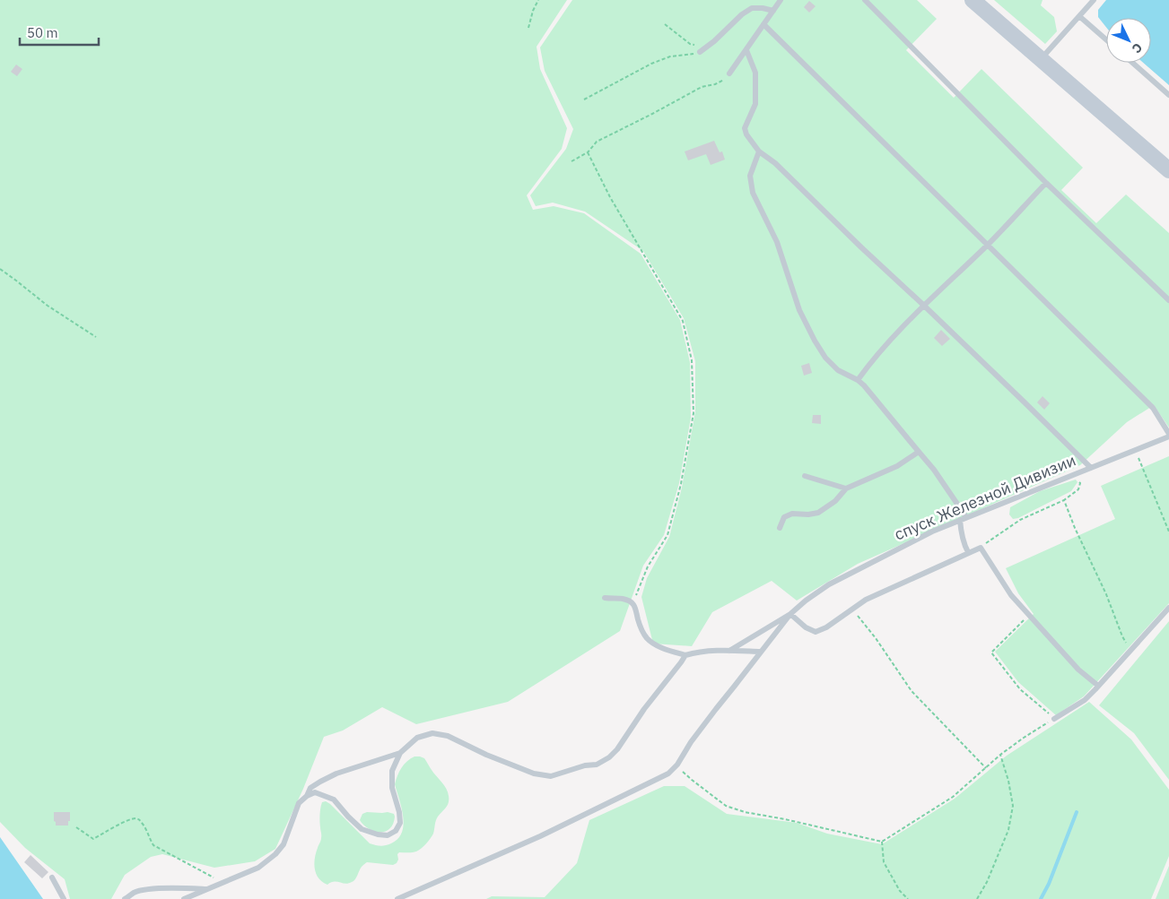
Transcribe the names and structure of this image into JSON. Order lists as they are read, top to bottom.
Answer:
{
  "streets": {
    "lane": ["спуск Железной Дивизии"]
  },
  "scale_bar": "50 m",
  "north": "bottom right"
}
